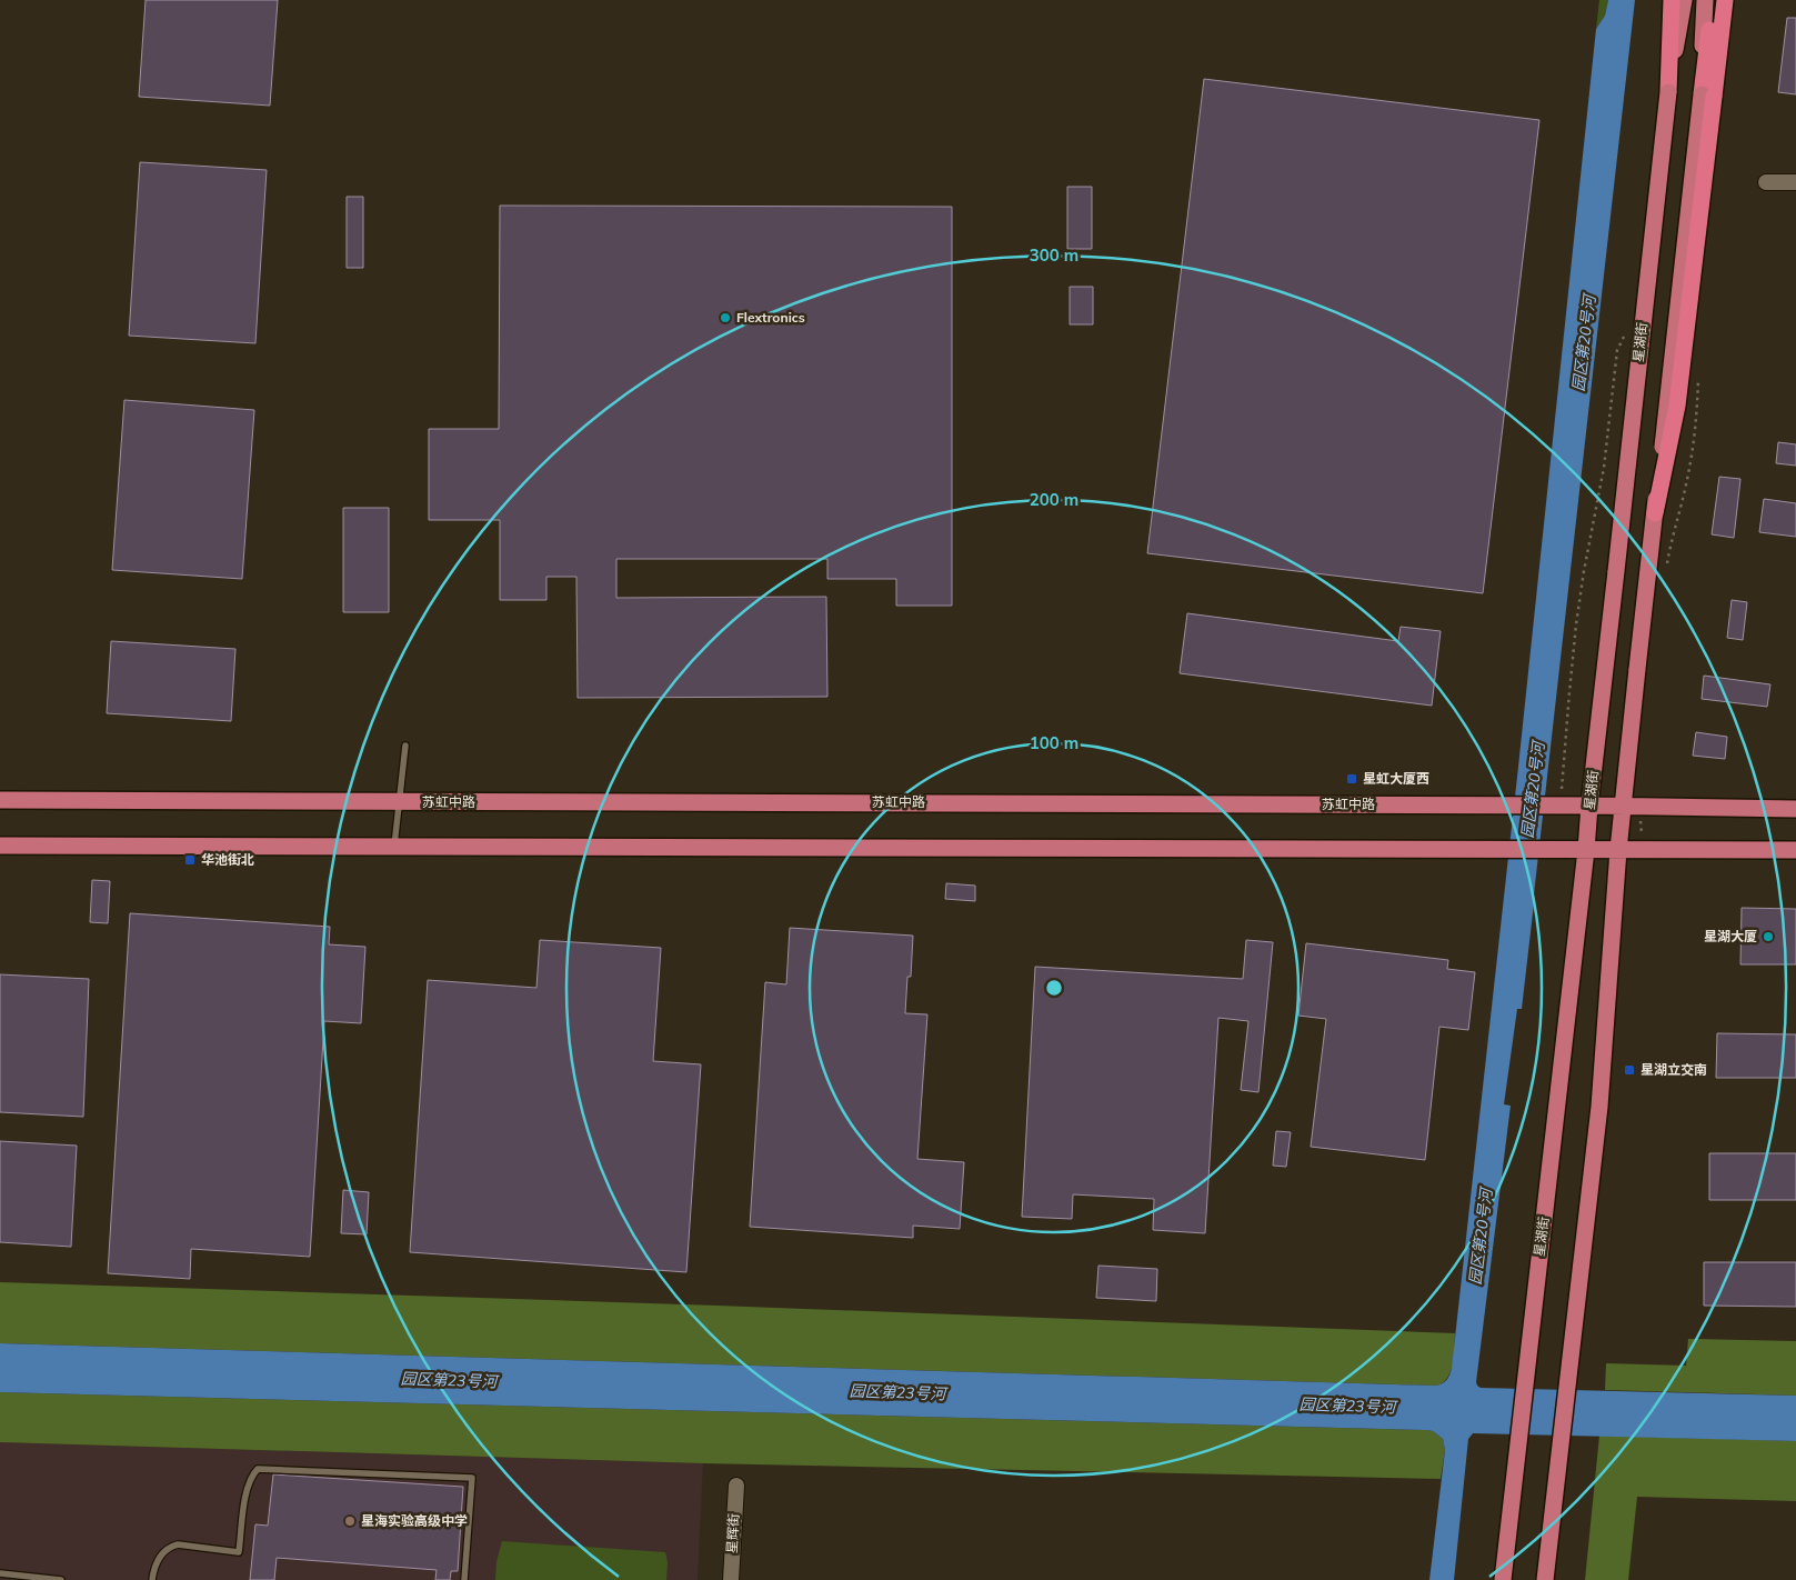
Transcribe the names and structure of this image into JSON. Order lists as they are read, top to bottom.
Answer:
{
  "streets": {
    "main road": ["星湖街", "苏虹中路"],
    "street": ["星辉街"]
  },
  "crossings": [
    ["星湖街", "苏虹中路"]
  ],
  "water": ["园区第20号河", "园区第23号河"],
  "places": {
    "other": ["Flextronics", "星湖大厦", "星海实验高级中学"],
    "transit": ["星虹大厦西", "华池街北", "星湖立交南"]
  },
  "rings": ["300 m", "200 m", "100 m"]
}
